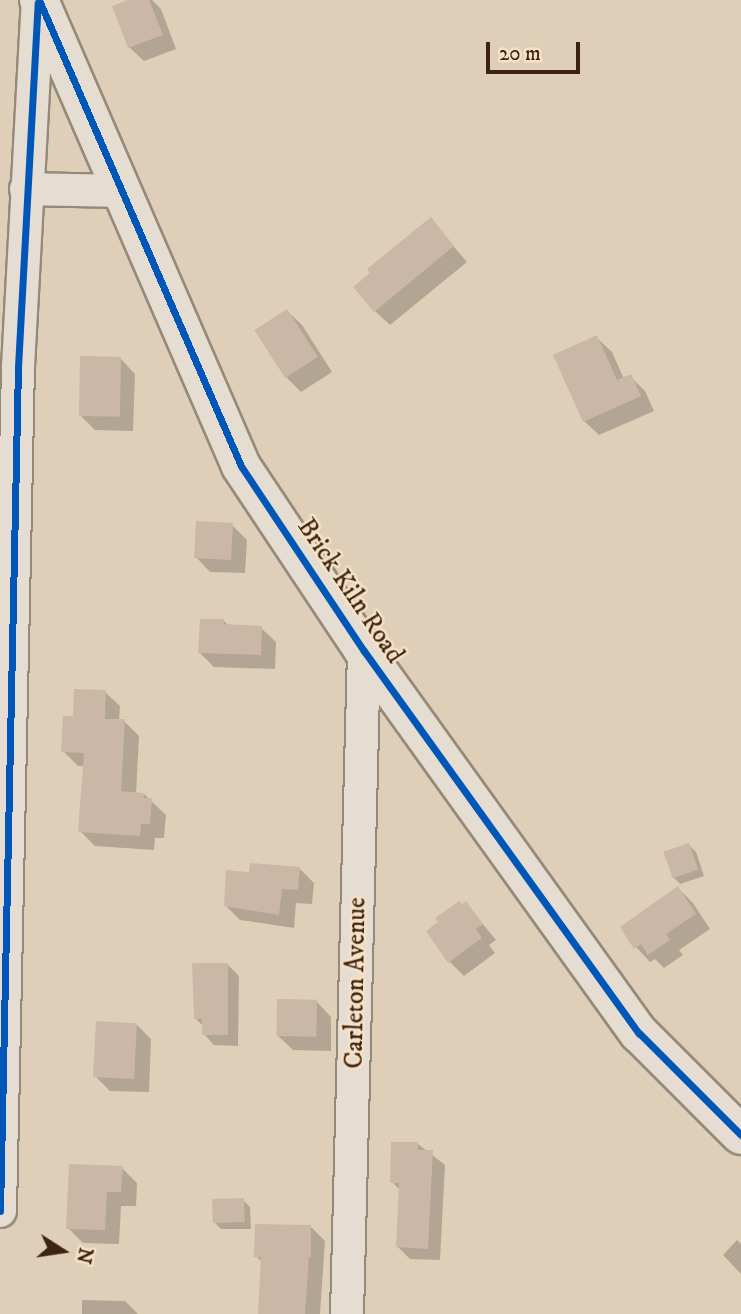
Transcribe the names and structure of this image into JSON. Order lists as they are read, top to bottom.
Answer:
{
  "streets": {
    "street": ["Brick Kiln Road", "Carleton Avenue"]
  },
  "crossings": [
    ["Brick Kiln Road", "Carleton Avenue"]
  ],
  "scale_bar": "20 m",
  "north": "right"
}
